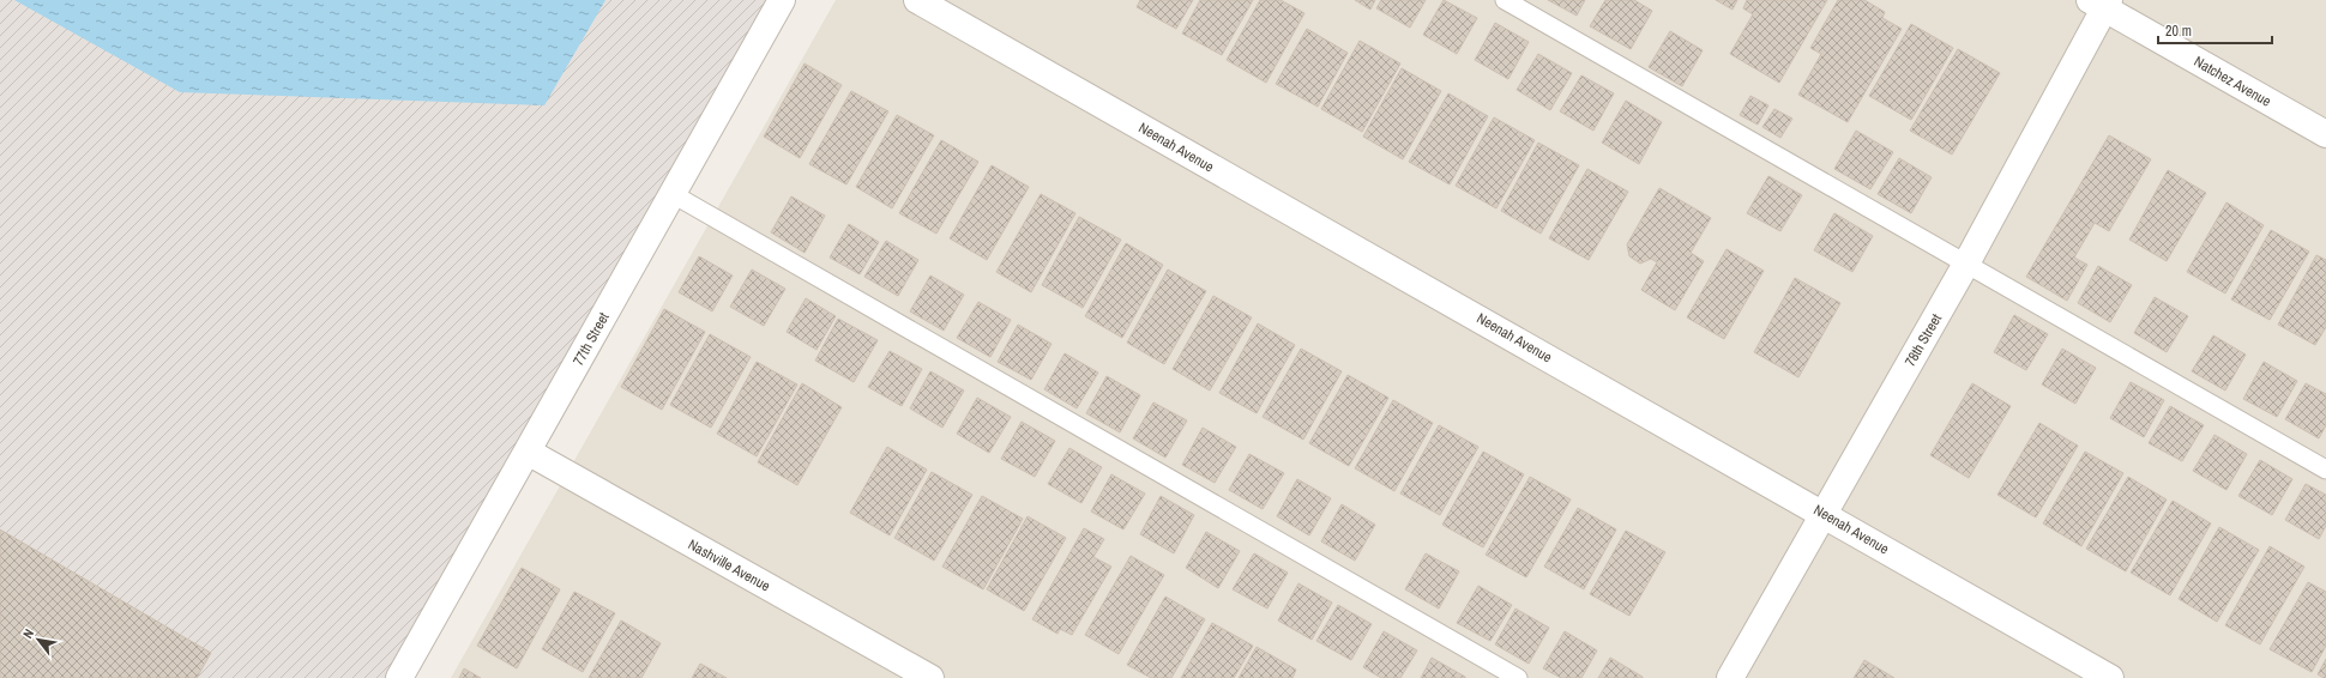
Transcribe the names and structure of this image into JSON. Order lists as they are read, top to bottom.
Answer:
{
  "streets": {
    "street": [
      "Natchez Avenue",
      "Neenah Avenue",
      "77th Street",
      "78th Street",
      "Nashville Avenue"
    ]
  },
  "crossings": [
    ["Natchez Avenue", "78th Street"],
    ["Neenah Avenue", "78th Street"],
    ["77th Street", "Nashville Avenue"]
  ],
  "scale_bar": "20 m",
  "north": "top left"
}
